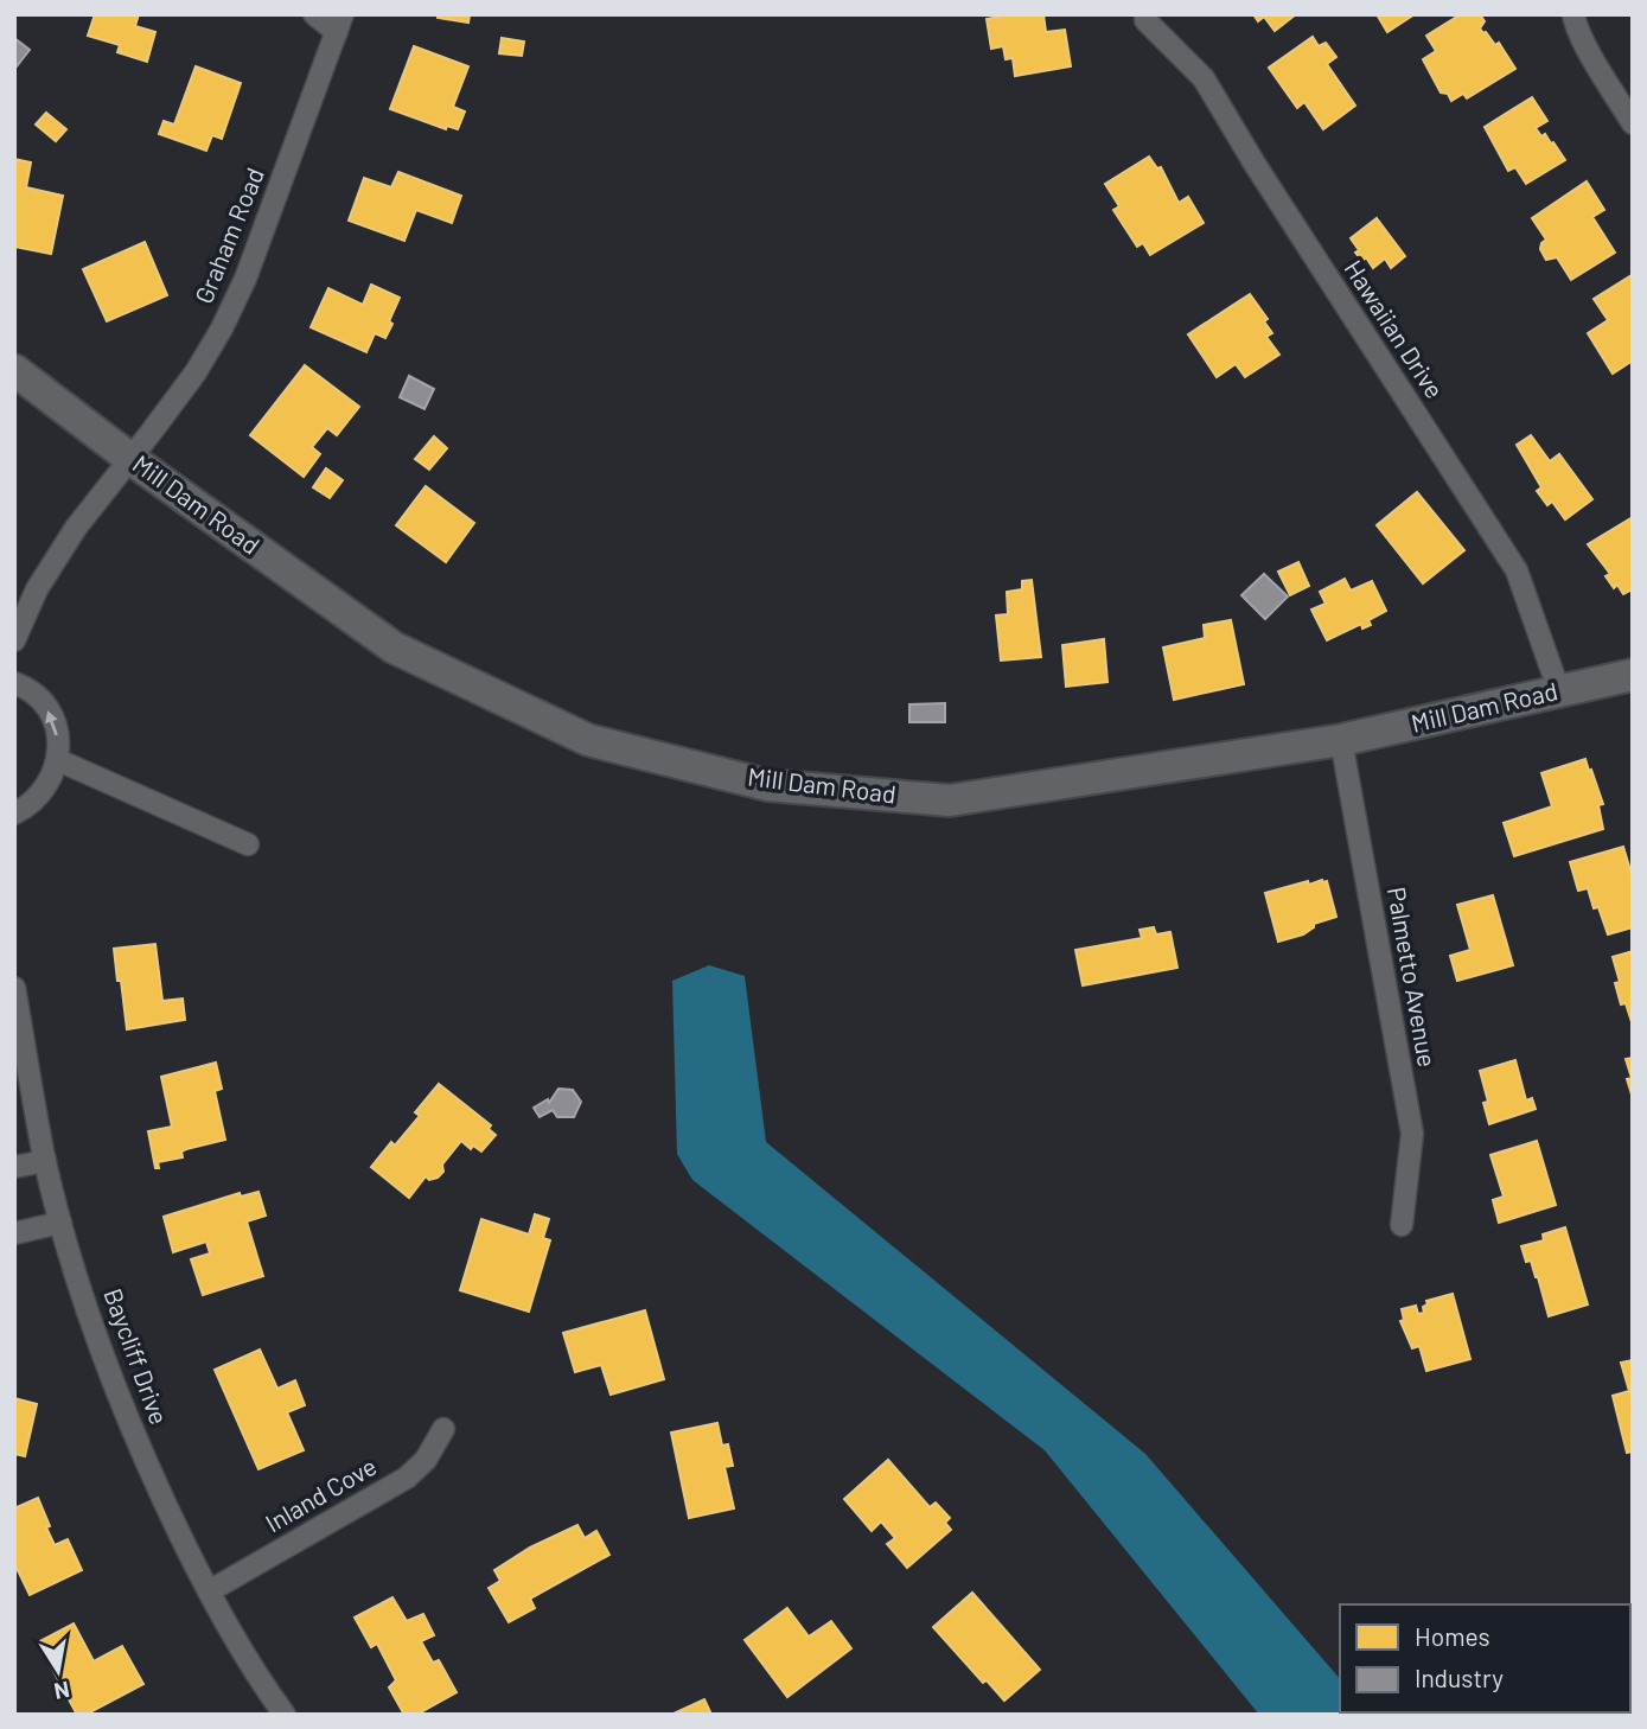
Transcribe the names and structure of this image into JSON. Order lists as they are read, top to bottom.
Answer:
{
  "streets": {
    "street": [
      "Graham Road",
      "Hawaiian Drive",
      "Mill Dam Road",
      "Palmetto Avenue",
      "Baycliff Drive",
      "Inland Cove"
    ]
  },
  "crossings": [
    ["Graham Road", "Mill Dam Road"],
    ["Hawaiian Drive", "Mill Dam Road"],
    ["Mill Dam Road", "Palmetto Avenue"],
    ["Baycliff Drive", "Inland Cove"]
  ],
  "legend": ["Homes", "Industry"],
  "north": "bottom"
}
